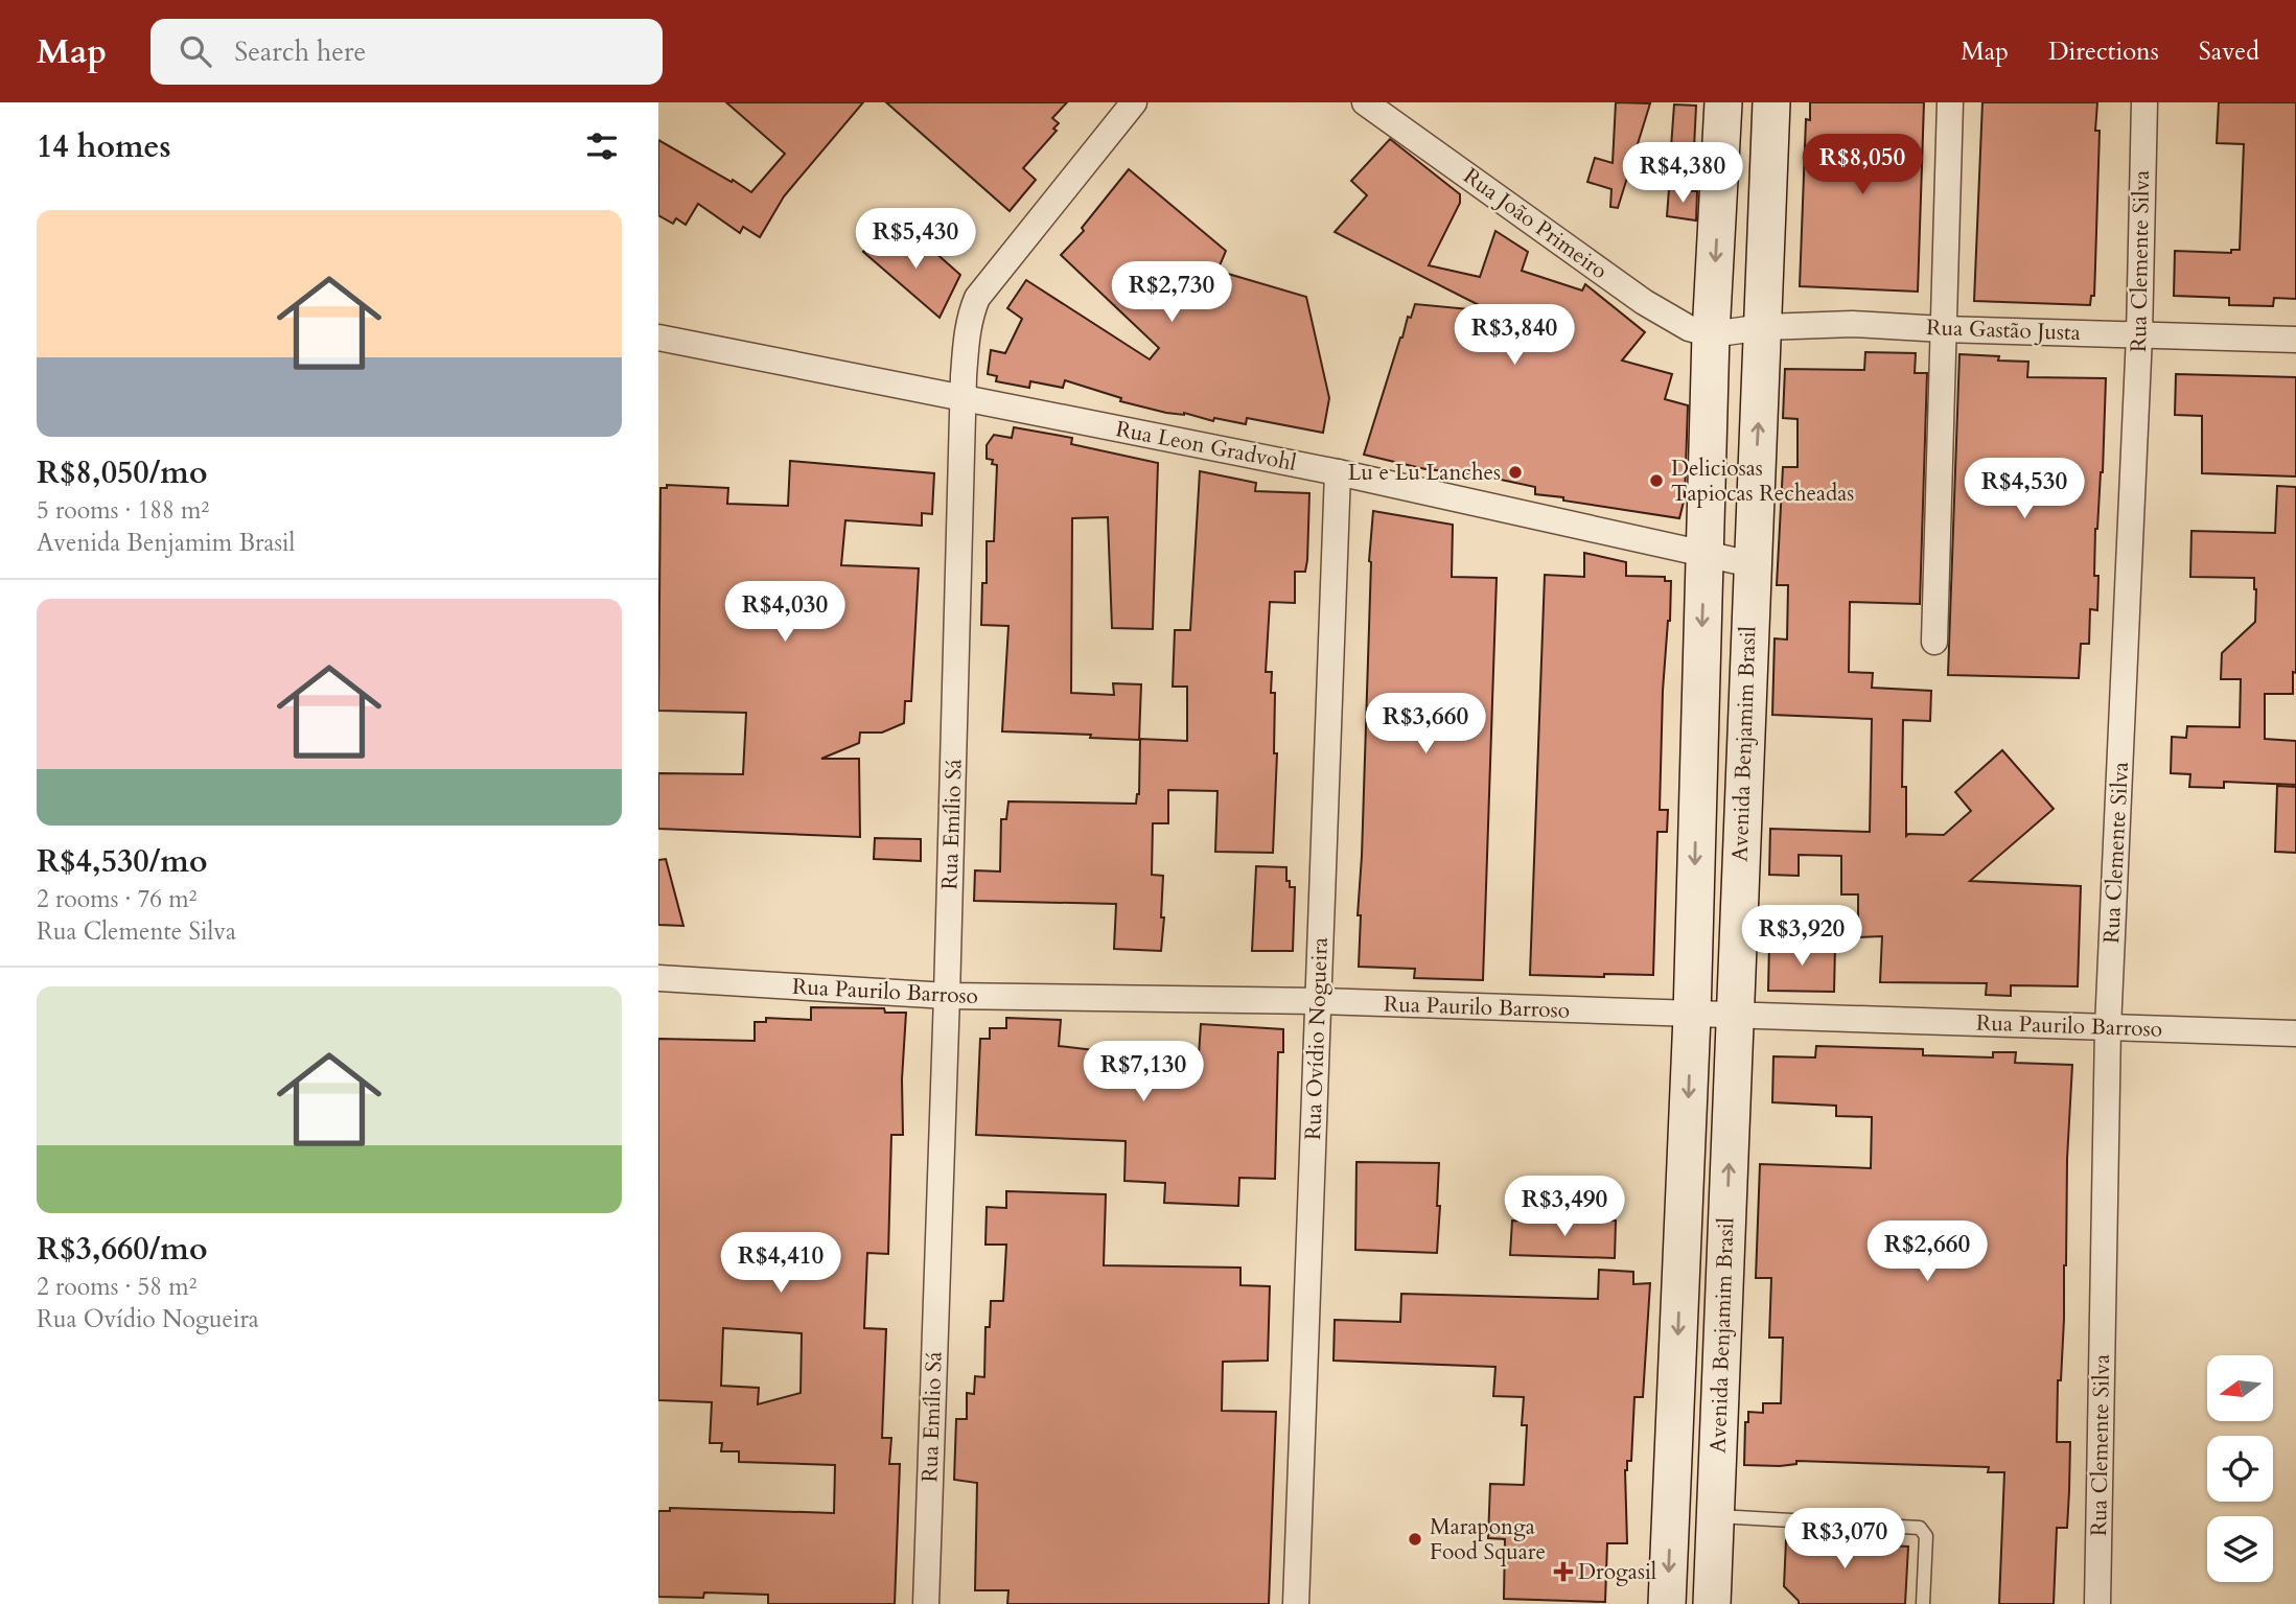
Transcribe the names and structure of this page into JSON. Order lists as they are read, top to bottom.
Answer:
{
  "streets": {
    "main road": ["Avenida Benjamim Brasil"],
    "street": [
      "Rua João Primeiro",
      "Rua Clemente Silva",
      "Rua Gastão Justa",
      "Rua Leon Gradvohl",
      "Rua Emílio Sá",
      "Rua Paurilo Barroso",
      "Rua Ovídio Nogueira"
    ]
  },
  "crossings": [
    ["Rua João Primeiro", "Rua Gastão Justa"],
    ["Rua João Primeiro", "Avenida Benjamim Brasil"],
    ["Rua Clemente Silva", "Rua Gastão Justa"],
    ["Rua Clemente Silva", "Rua Paurilo Barroso"],
    ["Rua Gastão Justa", "Avenida Benjamim Brasil"],
    ["Rua Leon Gradvohl", "Avenida Benjamim Brasil"],
    ["Rua Leon Gradvohl", "Rua Emílio Sá"],
    ["Rua Leon Gradvohl", "Rua Ovídio Nogueira"],
    ["Avenida Benjamim Brasil", "Rua Paurilo Barroso"],
    ["Rua Emílio Sá", "Rua Paurilo Barroso"],
    ["Rua Paurilo Barroso", "Rua Ovídio Nogueira"]
  ],
  "places": {
    "other": ["Lu e Lu Lanches", "Deliciosas Tapiocas Recheadas", "Maraponga Food Square"],
    "health": ["Drogasil"]
  },
  "north": "left",
  "page": {
    "header": "Map",
    "search": "Search here",
    "nav": ["Map", "Directions", "Saved"],
    "heading": "14 homes",
    "price": [
      "R$8,050",
      "R$4,380",
      "R$5,430",
      "R$2,730",
      "R$3,840",
      "R$4,530",
      "R$4,030",
      "R$3,660",
      "R$3,920",
      "R$7,130",
      "R$3,490",
      "R$2,660",
      "R$4,410",
      "R$3,070"
    ],
    "list": [
      {
        "name": "R$8,050/mo",
        "note": "5 rooms · 188 m² · Avenida Benjamim Brasil"
      },
      {
        "name": "R$4,530/mo",
        "note": "2 rooms · 76 m² · Rua Clemente Silva"
      },
      {
        "name": "R$3,660/mo",
        "note": "2 rooms · 58 m² · Rua Ovídio Nogueira"
      }
    ]
  }
}
